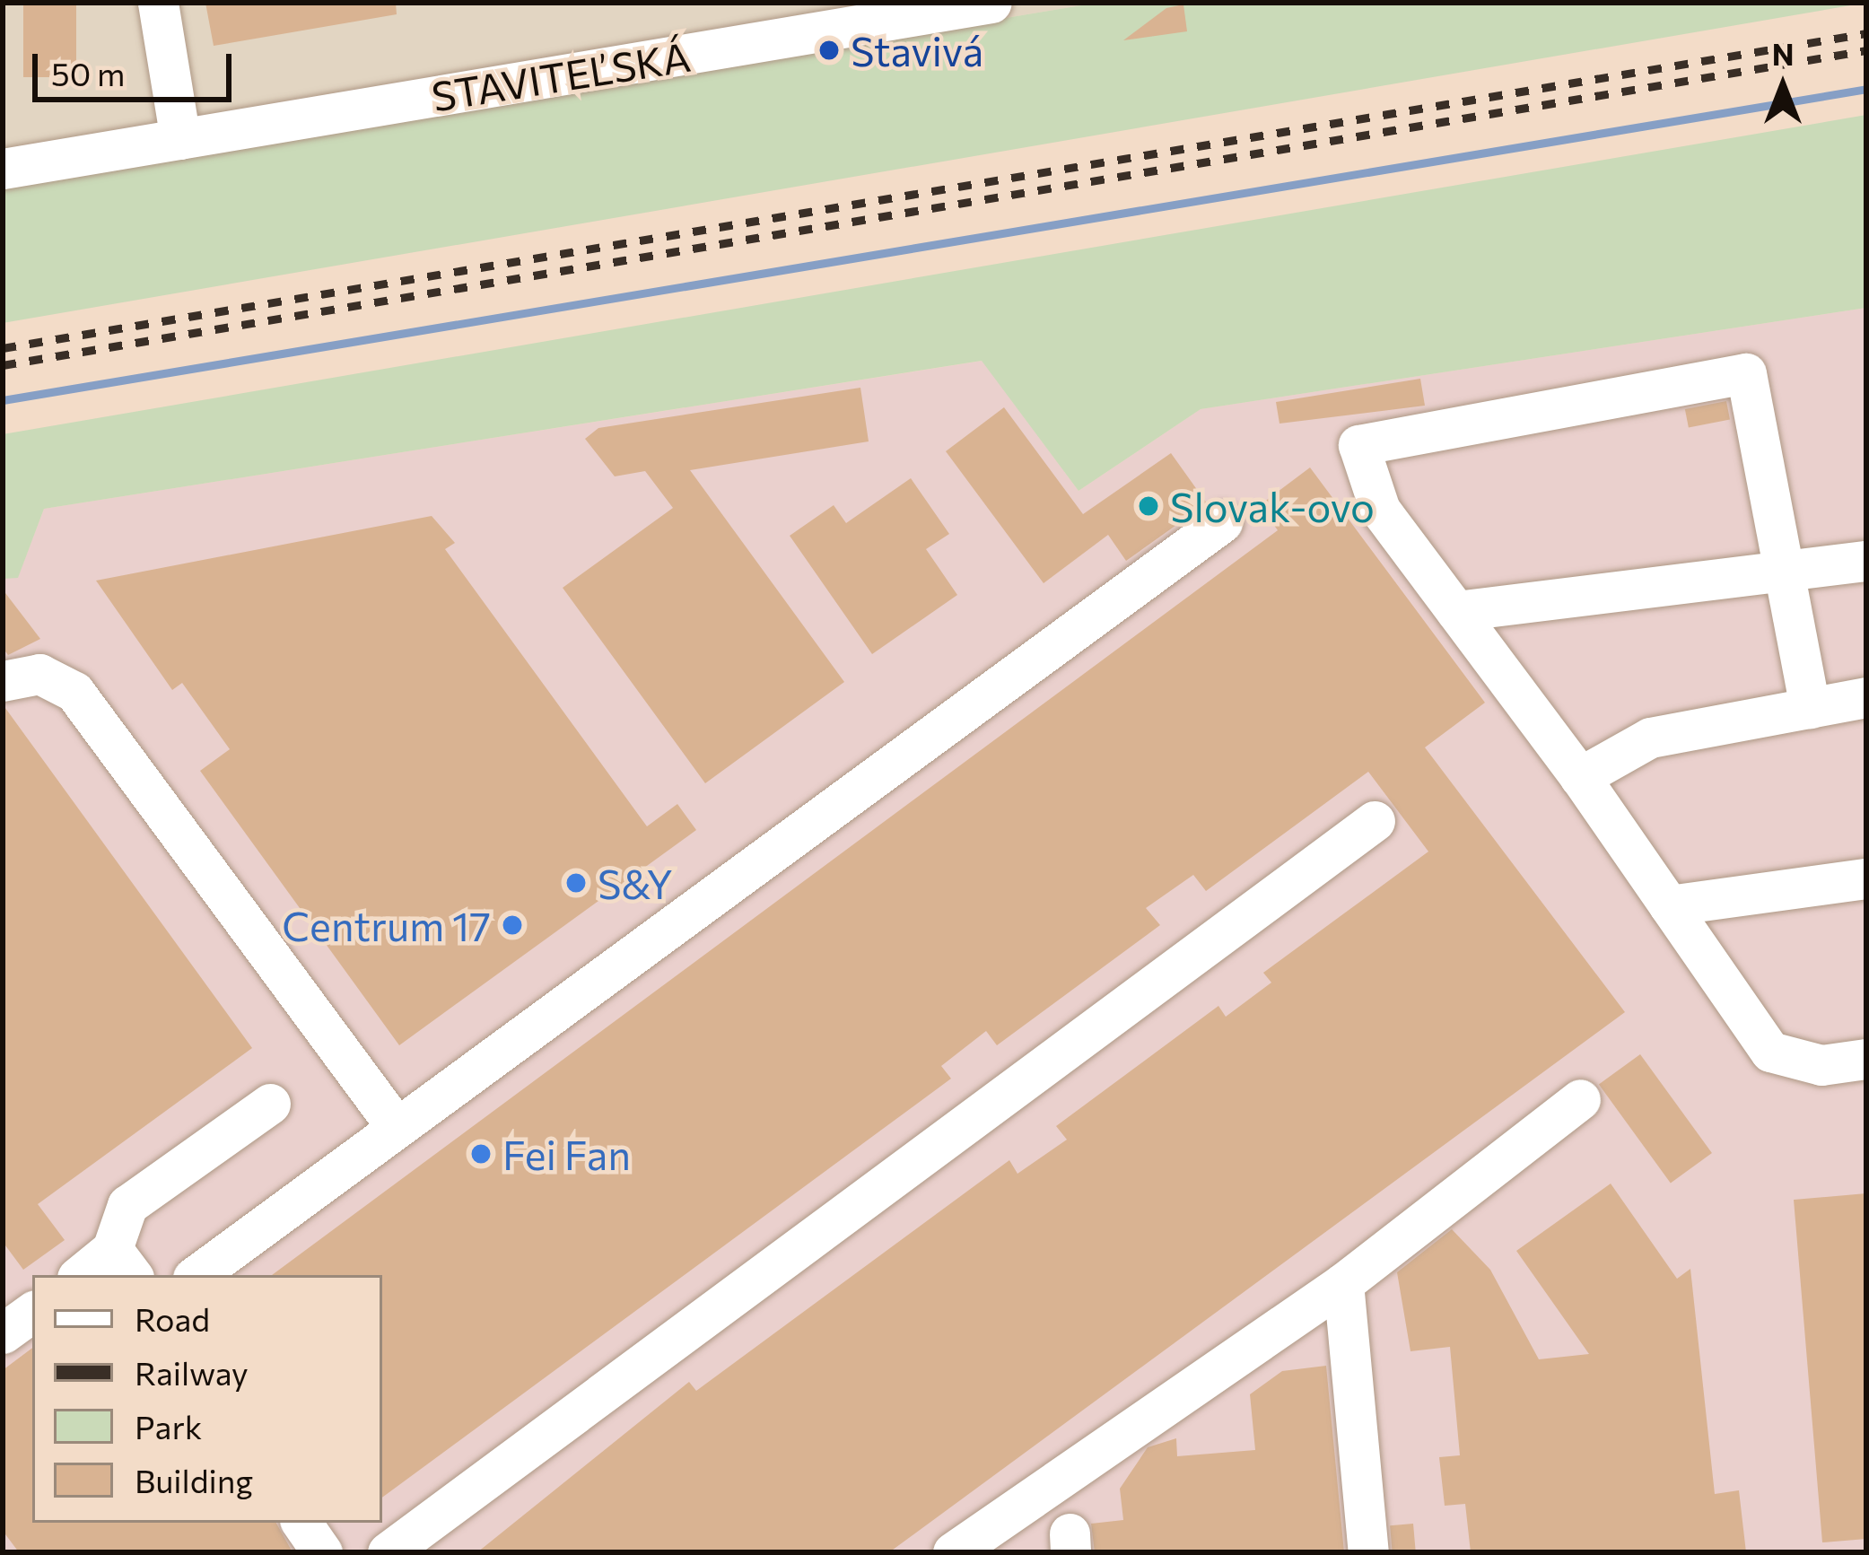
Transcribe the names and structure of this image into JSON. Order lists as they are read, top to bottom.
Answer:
{
  "streets": {
    "street": ["STAVITEĽSKÁ"]
  },
  "places": [
    "Stavivá",
    "Slovak-ovo",
    "S&Y",
    "Centrum 17",
    "Fei Fan"
  ],
  "legend": [
    "Road",
    "Railway",
    "Park",
    "Building"
  ],
  "scale_bar": "50 m",
  "north": "top"
}
